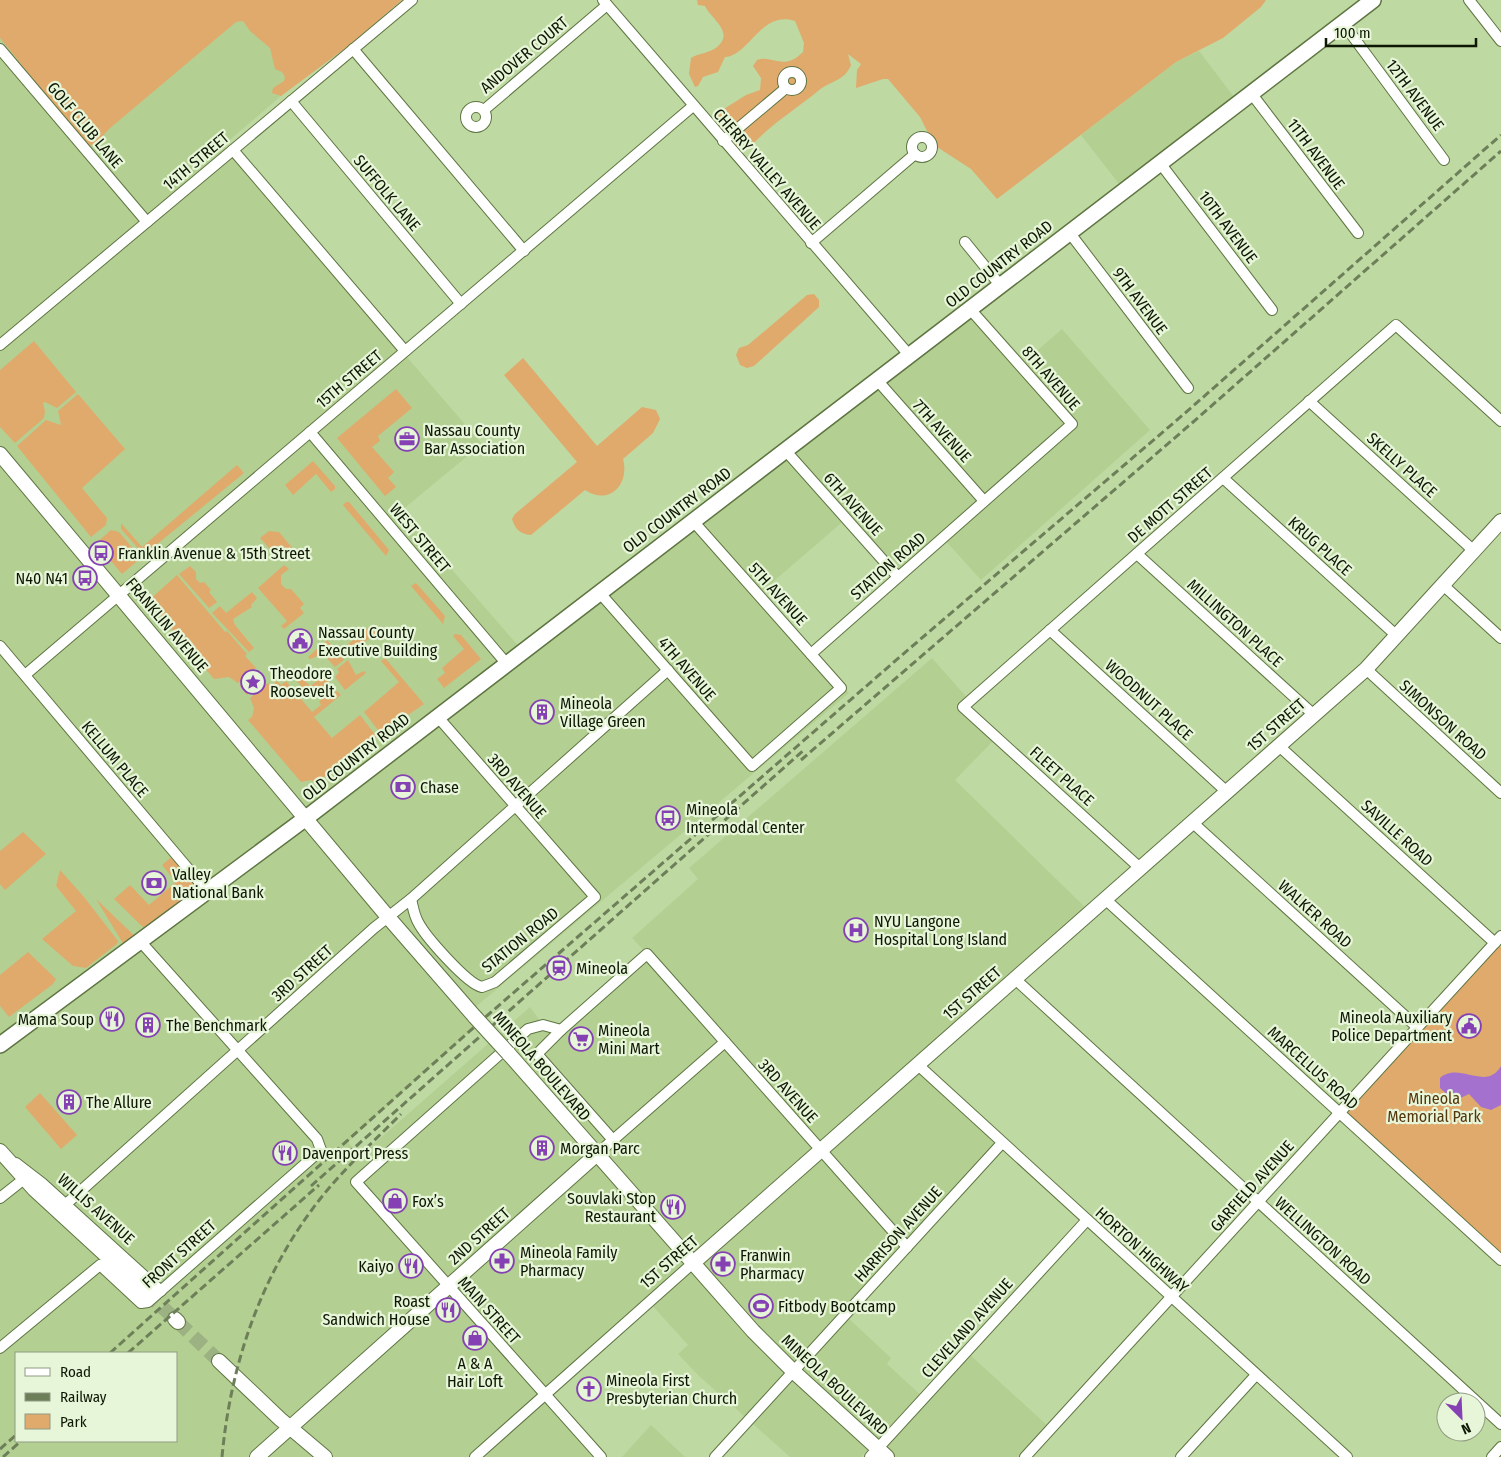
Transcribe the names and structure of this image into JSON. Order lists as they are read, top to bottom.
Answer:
{
  "streets": {
    "main road": [
      "OLD COUNTRY ROAD",
      "FRANKLIN AVENUE",
      "1ST STREET",
      "MINEOLA BOULEVARD",
      "WILLIS AVENUE",
      "2ND STREET"
    ],
    "street": [
      "ANDOVER COURT",
      "12TH AVENUE",
      "GOLF CLUB LANE",
      "11TH AVENUE",
      "14TH STREET",
      "CHERRY VALLEY AVENUE",
      "SUFFOLK LANE",
      "10TH AVENUE",
      "9TH AVENUE",
      "8TH AVENUE",
      "15TH STREET",
      "7TH AVENUE",
      "SKELLY PLACE",
      "6TH AVENUE",
      "DE MOTT STREET",
      "WEST STREET",
      "KRUG PLACE",
      "STATION ROAD",
      "5TH AVENUE",
      "MILLINGTON PLACE",
      "4TH AVENUE",
      "WOODNUT PLACE",
      "SIMONSON ROAD",
      "KELLUM PLACE",
      "FLEET PLACE",
      "3RD AVENUE",
      "SAVILLE ROAD",
      "WALKER ROAD",
      "3RD STREET",
      "MARCELLUS ROAD",
      "GARFIELD AVENUE",
      "HARRISON AVENUE",
      "WELLINGTON ROAD",
      "HORTON HIGHWAY",
      "FRONT STREET",
      "MAIN STREET",
      "CLEVELAND AVENUE"
    ]
  },
  "crossings": [
    ["ANDOVER COURT", "CHERRY VALLEY AVENUE"],
    ["12TH AVENUE", "OLD COUNTRY ROAD"],
    ["GOLF CLUB LANE", "14TH STREET"],
    ["11TH AVENUE", "OLD COUNTRY ROAD"],
    ["14TH STREET", "SUFFOLK LANE"],
    ["CHERRY VALLEY AVENUE", "OLD COUNTRY ROAD"],
    ["CHERRY VALLEY AVENUE", "15TH STREET"],
    ["SUFFOLK LANE", "15TH STREET"],
    ["10TH AVENUE", "OLD COUNTRY ROAD"],
    ["OLD COUNTRY ROAD", "9TH AVENUE"],
    ["OLD COUNTRY ROAD", "8TH AVENUE"],
    ["OLD COUNTRY ROAD", "7TH AVENUE"],
    ["OLD COUNTRY ROAD", "6TH AVENUE"],
    ["OLD COUNTRY ROAD", "WEST STREET"],
    ["OLD COUNTRY ROAD", "5TH AVENUE"],
    ["OLD COUNTRY ROAD", "FRANKLIN AVENUE"],
    ["OLD COUNTRY ROAD", "4TH AVENUE"],
    ["OLD COUNTRY ROAD", "KELLUM PLACE"],
    ["OLD COUNTRY ROAD", "3RD AVENUE"],
    ["OLD COUNTRY ROAD", "MINEOLA BOULEVARD"],
    ["8TH AVENUE", "7TH AVENUE"],
    ["8TH AVENUE", "STATION ROAD"],
    ["15TH STREET", "WEST STREET"],
    ["15TH STREET", "FRANKLIN AVENUE"],
    ["15TH STREET", "KELLUM PLACE"],
    ["7TH AVENUE", "STATION ROAD"],
    ["SKELLY PLACE", "DE MOTT STREET"],
    ["SKELLY PLACE", "1ST STREET"],
    ["6TH AVENUE", "STATION ROAD"],
    ["DE MOTT STREET", "KRUG PLACE"],
    ["DE MOTT STREET", "MILLINGTON PLACE"],
    ["DE MOTT STREET", "WOODNUT PLACE"],
    ["DE MOTT STREET", "FLEET PLACE"],
    ["KRUG PLACE", "1ST STREET"],
    ["STATION ROAD", "5TH AVENUE"],
    ["STATION ROAD", "3RD AVENUE"],
    ["STATION ROAD", "3RD STREET"],
    ["5TH AVENUE", "4TH AVENUE"],
    ["MILLINGTON PLACE", "1ST STREET"],
    ["FRANKLIN AVENUE", "MINEOLA BOULEVARD"],
    ["4TH AVENUE", "3RD STREET"],
    ["WOODNUT PLACE", "1ST STREET"],
    ["SIMONSON ROAD", "1ST STREET"],
    ["1ST STREET", "FLEET PLACE"],
    ["1ST STREET", "3RD AVENUE"],
    ["1ST STREET", "SAVILLE ROAD"],
    ["1ST STREET", "WALKER ROAD"],
    ["1ST STREET", "MINEOLA BOULEVARD"],
    ["1ST STREET", "MARCELLUS ROAD"],
    ["1ST STREET", "WELLINGTON ROAD"],
    ["1ST STREET", "HORTON HIGHWAY"],
    ["1ST STREET", "MAIN STREET"],
    ["3RD AVENUE", "3RD STREET"],
    ["3RD AVENUE", "MINEOLA BOULEVARD"],
    ["3RD AVENUE", "HARRISON AVENUE"],
    ["3RD AVENUE", "2ND STREET"],
    ["3RD AVENUE", "MAIN STREET"],
    ["SAVILLE ROAD", "GARFIELD AVENUE"],
    ["WALKER ROAD", "GARFIELD AVENUE"],
    ["3RD STREET", "MINEOLA BOULEVARD"],
    ["3RD STREET", "WILLIS AVENUE"],
    ["3RD STREET", "FRONT STREET"],
    ["MINEOLA BOULEVARD", "HARRISON AVENUE"],
    ["MINEOLA BOULEVARD", "2ND STREET"],
    ["MINEOLA BOULEVARD", "MAIN STREET"],
    ["MINEOLA BOULEVARD", "CLEVELAND AVENUE"],
    ["MARCELLUS ROAD", "GARFIELD AVENUE"],
    ["GARFIELD AVENUE", "WELLINGTON ROAD"],
    ["GARFIELD AVENUE", "HORTON HIGHWAY"],
    ["WILLIS AVENUE", "FRONT STREET"],
    ["HARRISON AVENUE", "HORTON HIGHWAY"],
    ["2ND STREET", "MAIN STREET"],
    ["HORTON HIGHWAY", "CLEVELAND AVENUE"]
  ],
  "parks": ["Mineola Memorial Park"],
  "places": {
    "office": ["Nassau County Bar Association"],
    "bus stop": ["Franklin Avenue & 15th Street", "N40 N41", "Mineola Intermodal Center"],
    "public building": ["Nassau County Executive Building", "Mineola Auxiliary Police Department"],
    "place": ["Theodore Roosevelt"],
    "building": [
      "Mineola Village Green",
      "The Benchmark",
      "The Allure",
      "Morgan Parc"
    ],
    "bank": ["Chase", "Valley National Bank"],
    "hospital": ["NYU Langone Hospital Long Island"],
    "station": ["Mineola"],
    "restaurant": [
      "Mama Soup",
      "Davenport Press",
      "Souvlaki Stop Restaurant",
      "Kaiyo",
      "Roast Sandwich House"
    ],
    "supermarket": ["Mineola Mini Mart"],
    "shop": ["Fox’s", "A & A Hair Loft"],
    "pharmacy": ["Mineola Family Pharmacy", "Franwin Pharmacy"],
    "sports": ["Fitbody Bootcamp"],
    "church": ["Mineola First Presbyterian Church"]
  },
  "legend": ["Road", "Railway", "Park"],
  "scale_bar": "100 m",
  "north": "bottom right"
}
